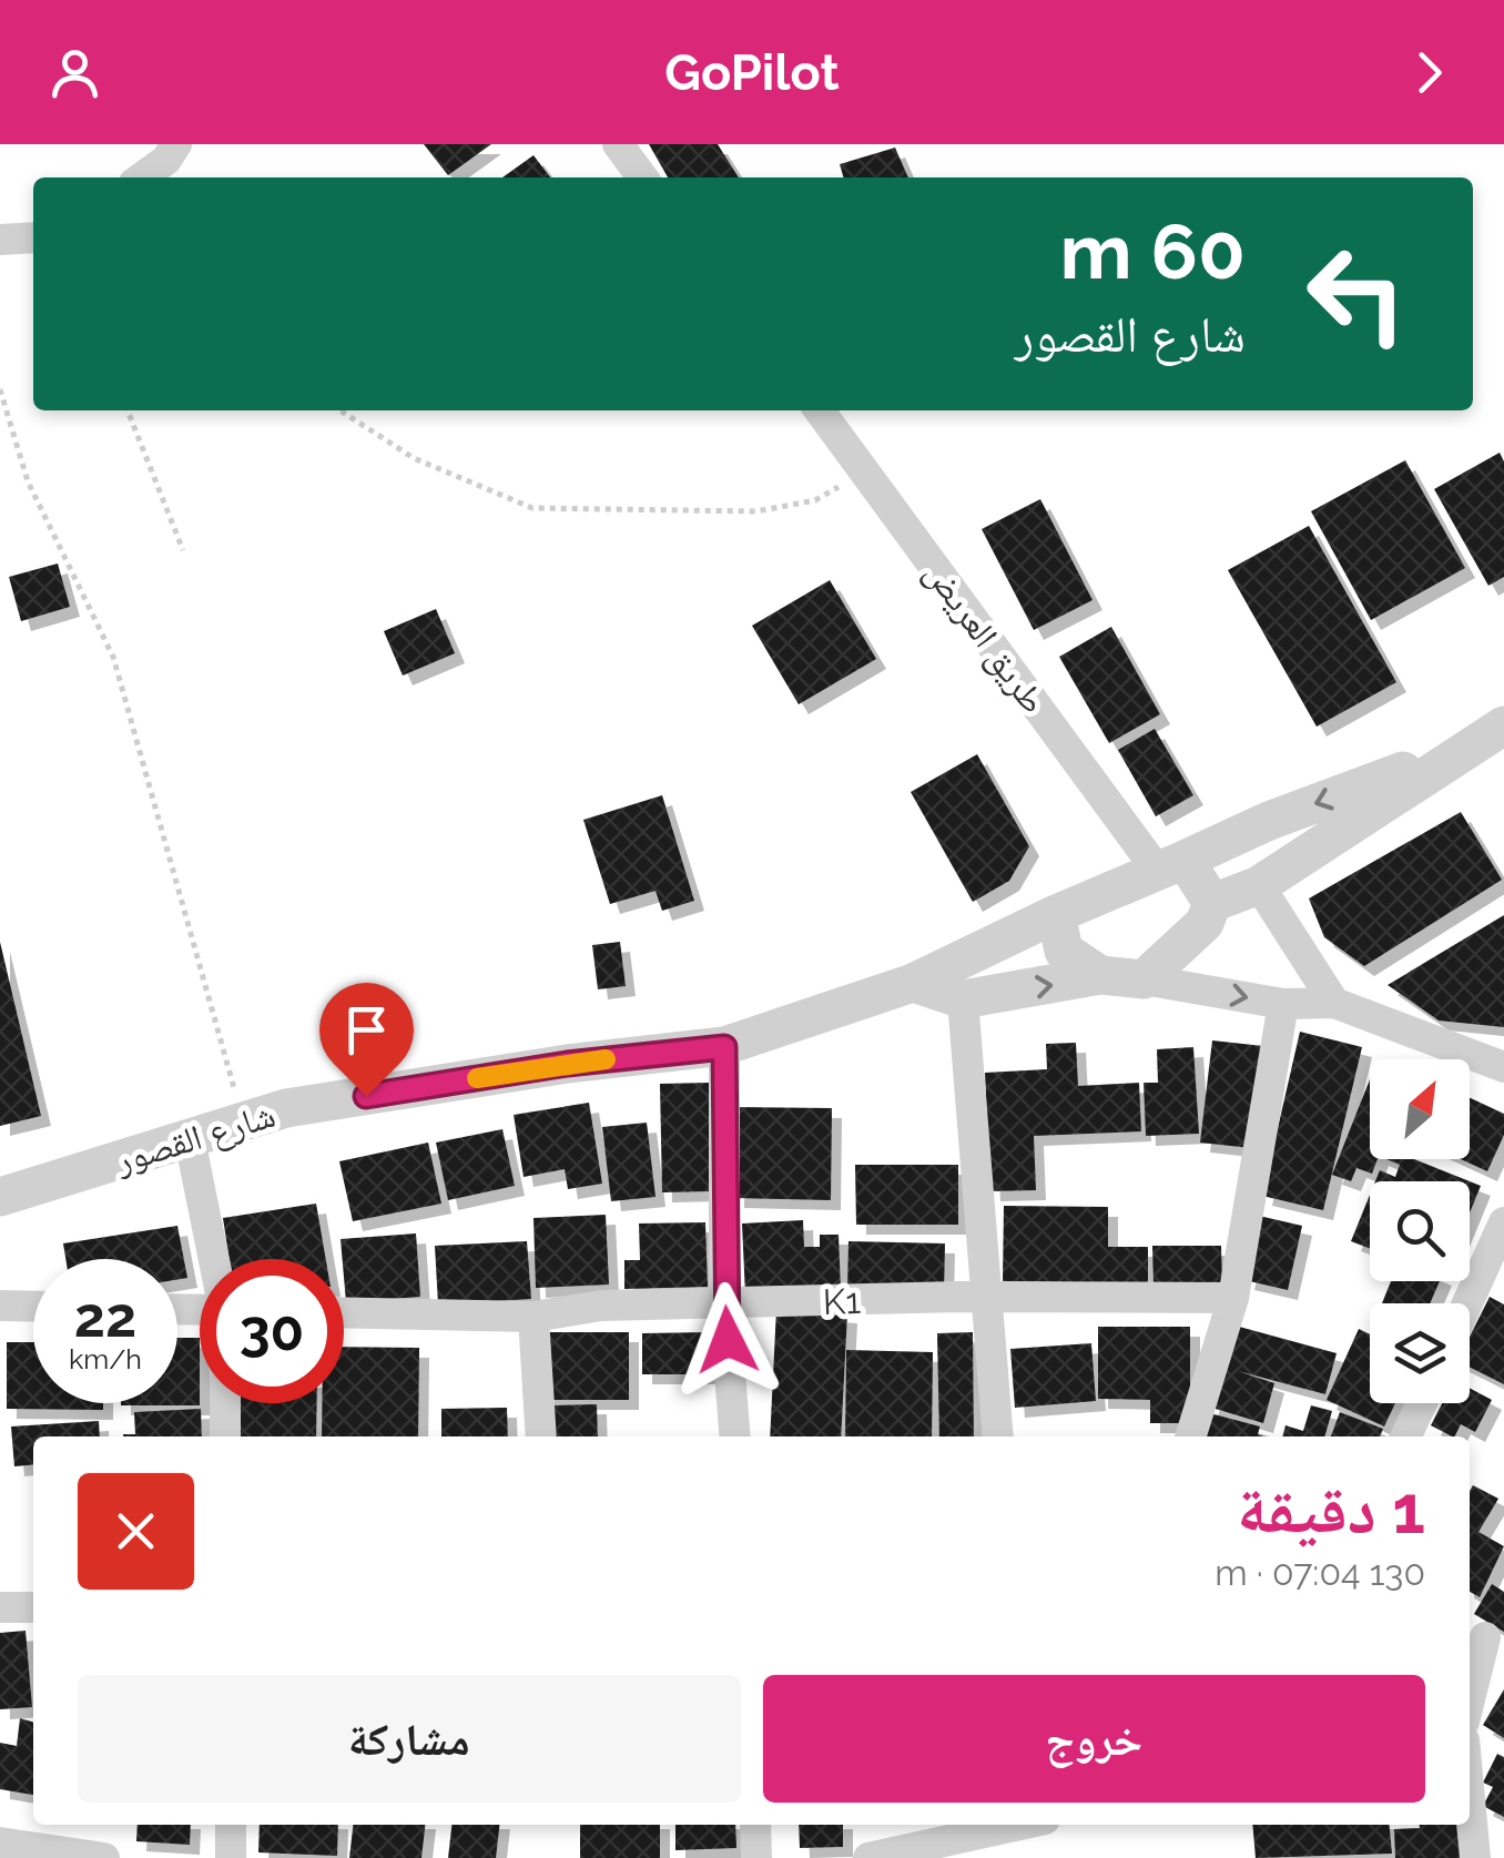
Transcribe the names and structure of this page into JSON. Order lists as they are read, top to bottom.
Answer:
{
  "streets": {
    "street": ["طريق العريض", "شارع القصور", "K1"]
  },
  "crossings": [
    ["طريق العريض", "شارع القصور"]
  ],
  "north": "top right",
  "page": {
    "header": "GoPilot",
    "turn": ["60 m", "شارع القصور"],
    "speed": "22 km/h",
    "limit": "30",
    "heading": ["1 دقيقة", "130 m · 07:04"],
    "buttons": ["خروج", "مشاركة"]
  }
}
